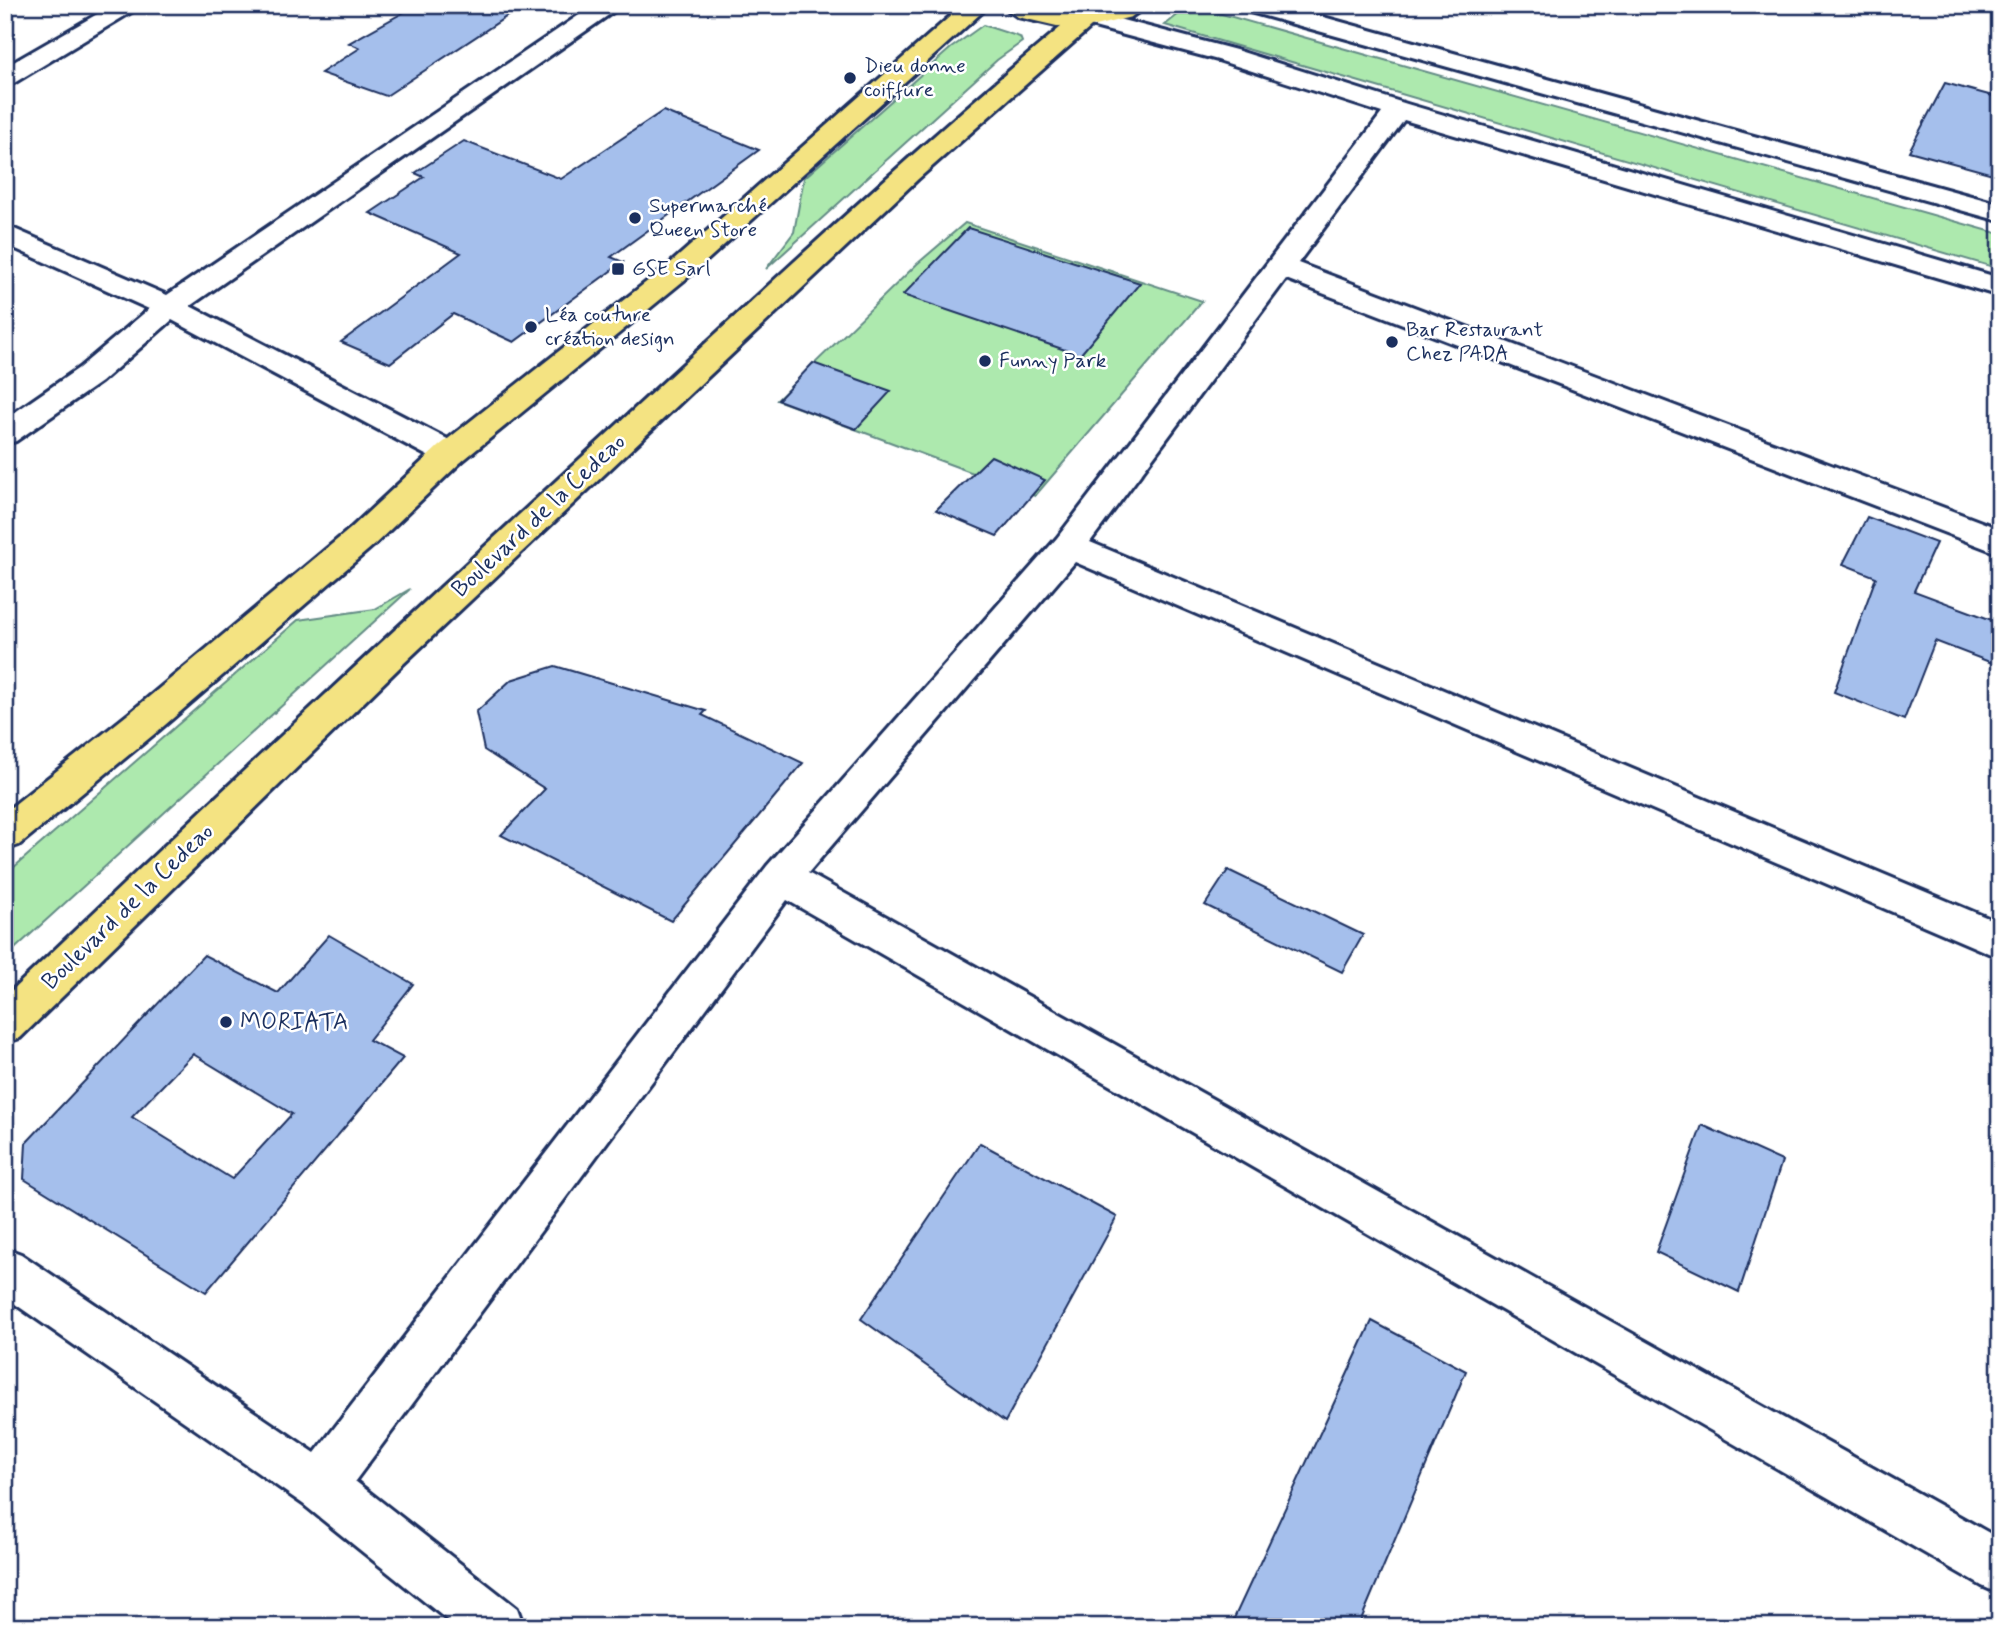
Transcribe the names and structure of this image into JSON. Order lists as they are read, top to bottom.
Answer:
{
  "streets": {
    "main road": ["Boulevard de la Cedeao"]
  },
  "places": {
    "other": [
      "Dieu donne coiffure",
      "Supermarché Queen Store",
      "Léa couture création design",
      "Bar Restaurant Chez PADA",
      "Funny Park",
      "MORIATA"
    ],
    "transit": ["GSE Sarl"]
  }
}
